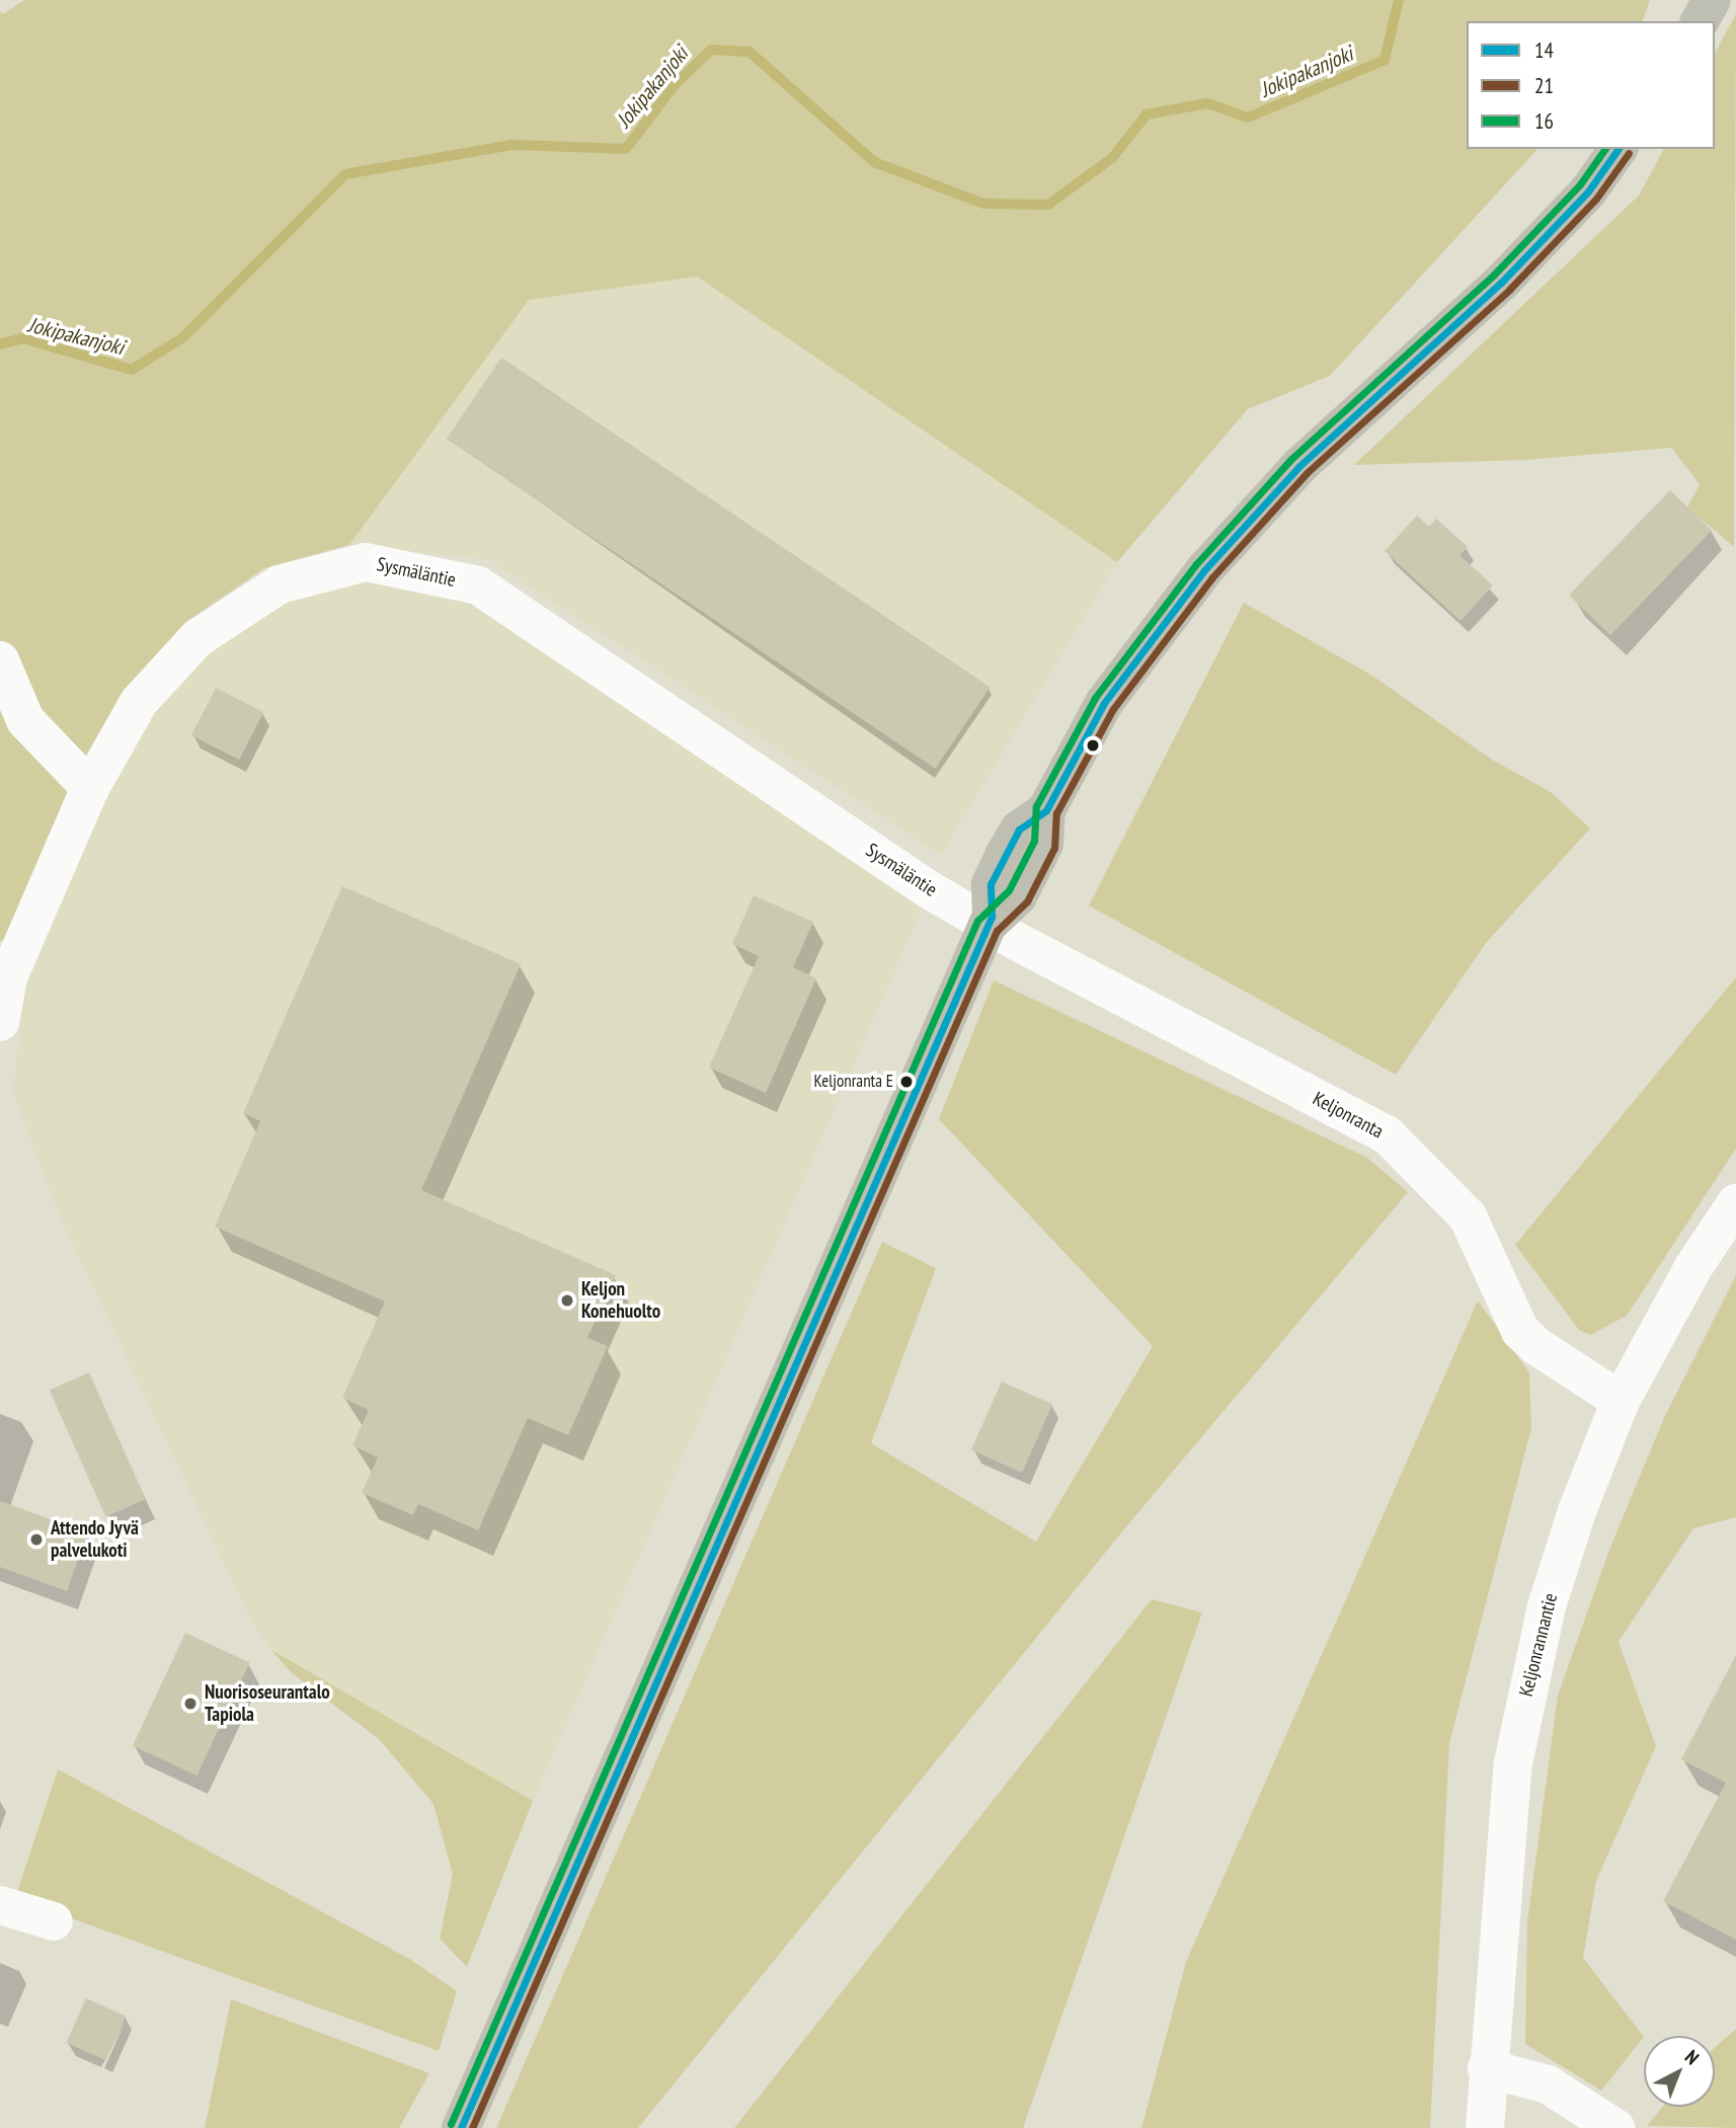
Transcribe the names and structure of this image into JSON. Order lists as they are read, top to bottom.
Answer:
{
  "streets": {
    "street": ["Sysmäläntie", "Keljonranta", "Keljonrannantie"]
  },
  "crossings": [
    ["Sysmäläntie", "Keljonranta"],
    ["Keljonranta", "Keljonrannantie"]
  ],
  "water": ["Jokipakanjoki"],
  "places": [
    "Keljonranta E",
    "Keljon Konehuolto",
    "Attendo Jyvä palvelukoti",
    "Nuorisoseurantalo Tapiola"
  ],
  "lines": ["transit line 14", "transit line 16", "transit line 21"],
  "legend": ["14", "21", "16"],
  "north": "top right"
}
